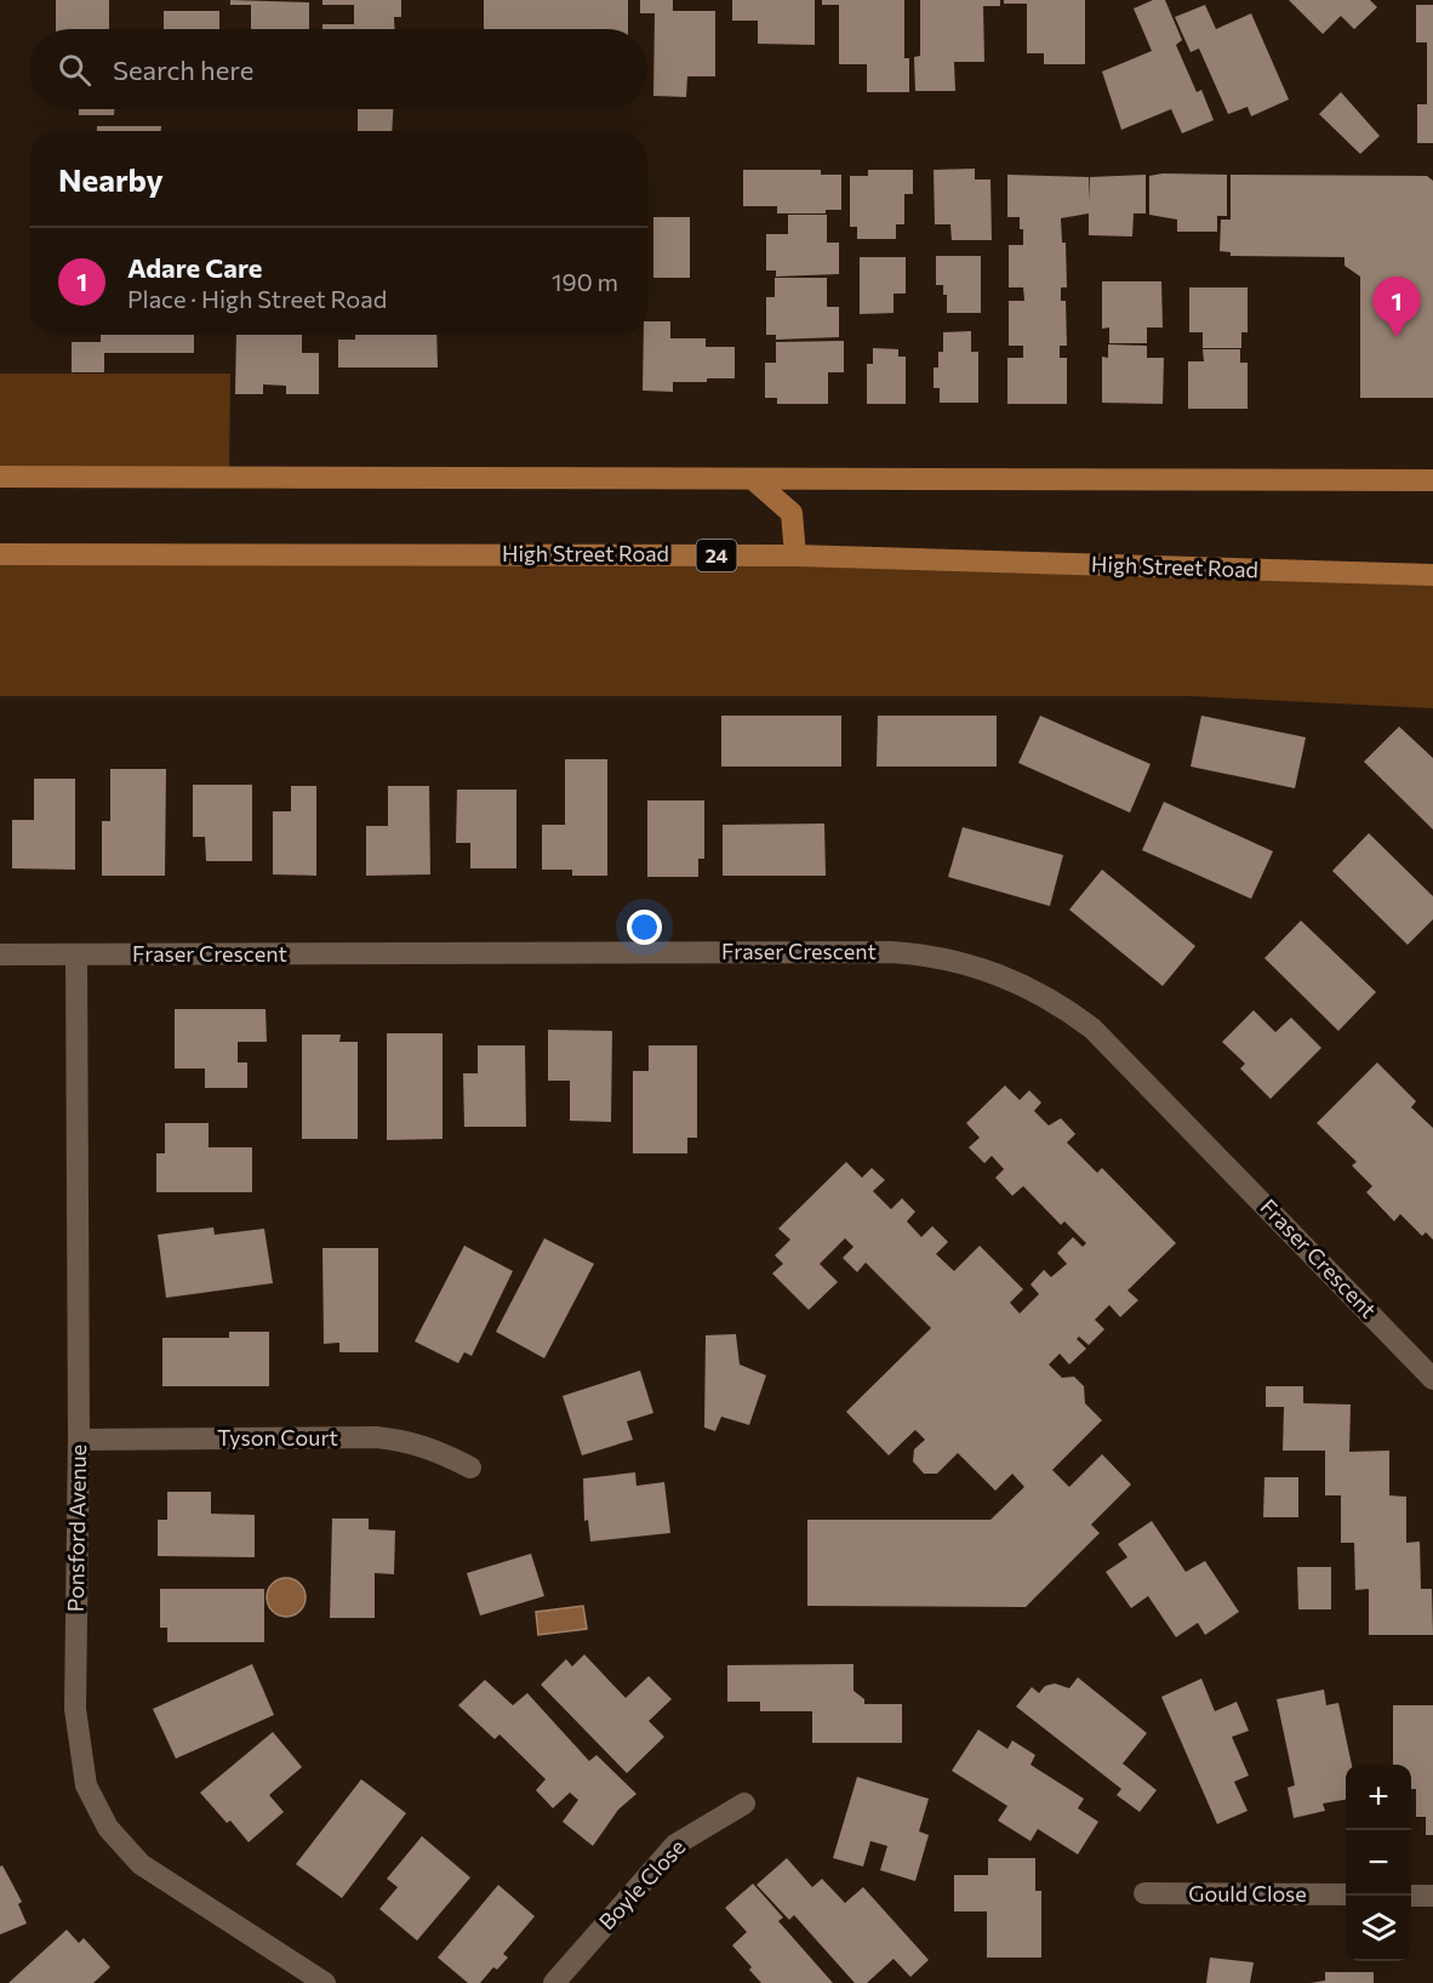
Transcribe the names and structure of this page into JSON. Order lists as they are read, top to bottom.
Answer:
{
  "streets": {
    "main road": ["High Street Road", "24"],
    "street": [
      "Fraser Crescent",
      "Tyson Court",
      "Ponsford Avenue",
      "Boyle Close",
      "Gould Close"
    ]
  },
  "crossings": [
    ["Fraser Crescent", "Ponsford Avenue"],
    ["Tyson Court", "Ponsford Avenue"]
  ],
  "page": {
    "search": "Search here",
    "heading": "Nearby",
    "list": [
      {
        "mark": "1",
        "name": "Adare Care",
        "note": "Place · High Street Road",
        "value": "190 m"
      }
    ],
    "pins": "1",
    "map_buttons": ["+", "−"]
  }
}
